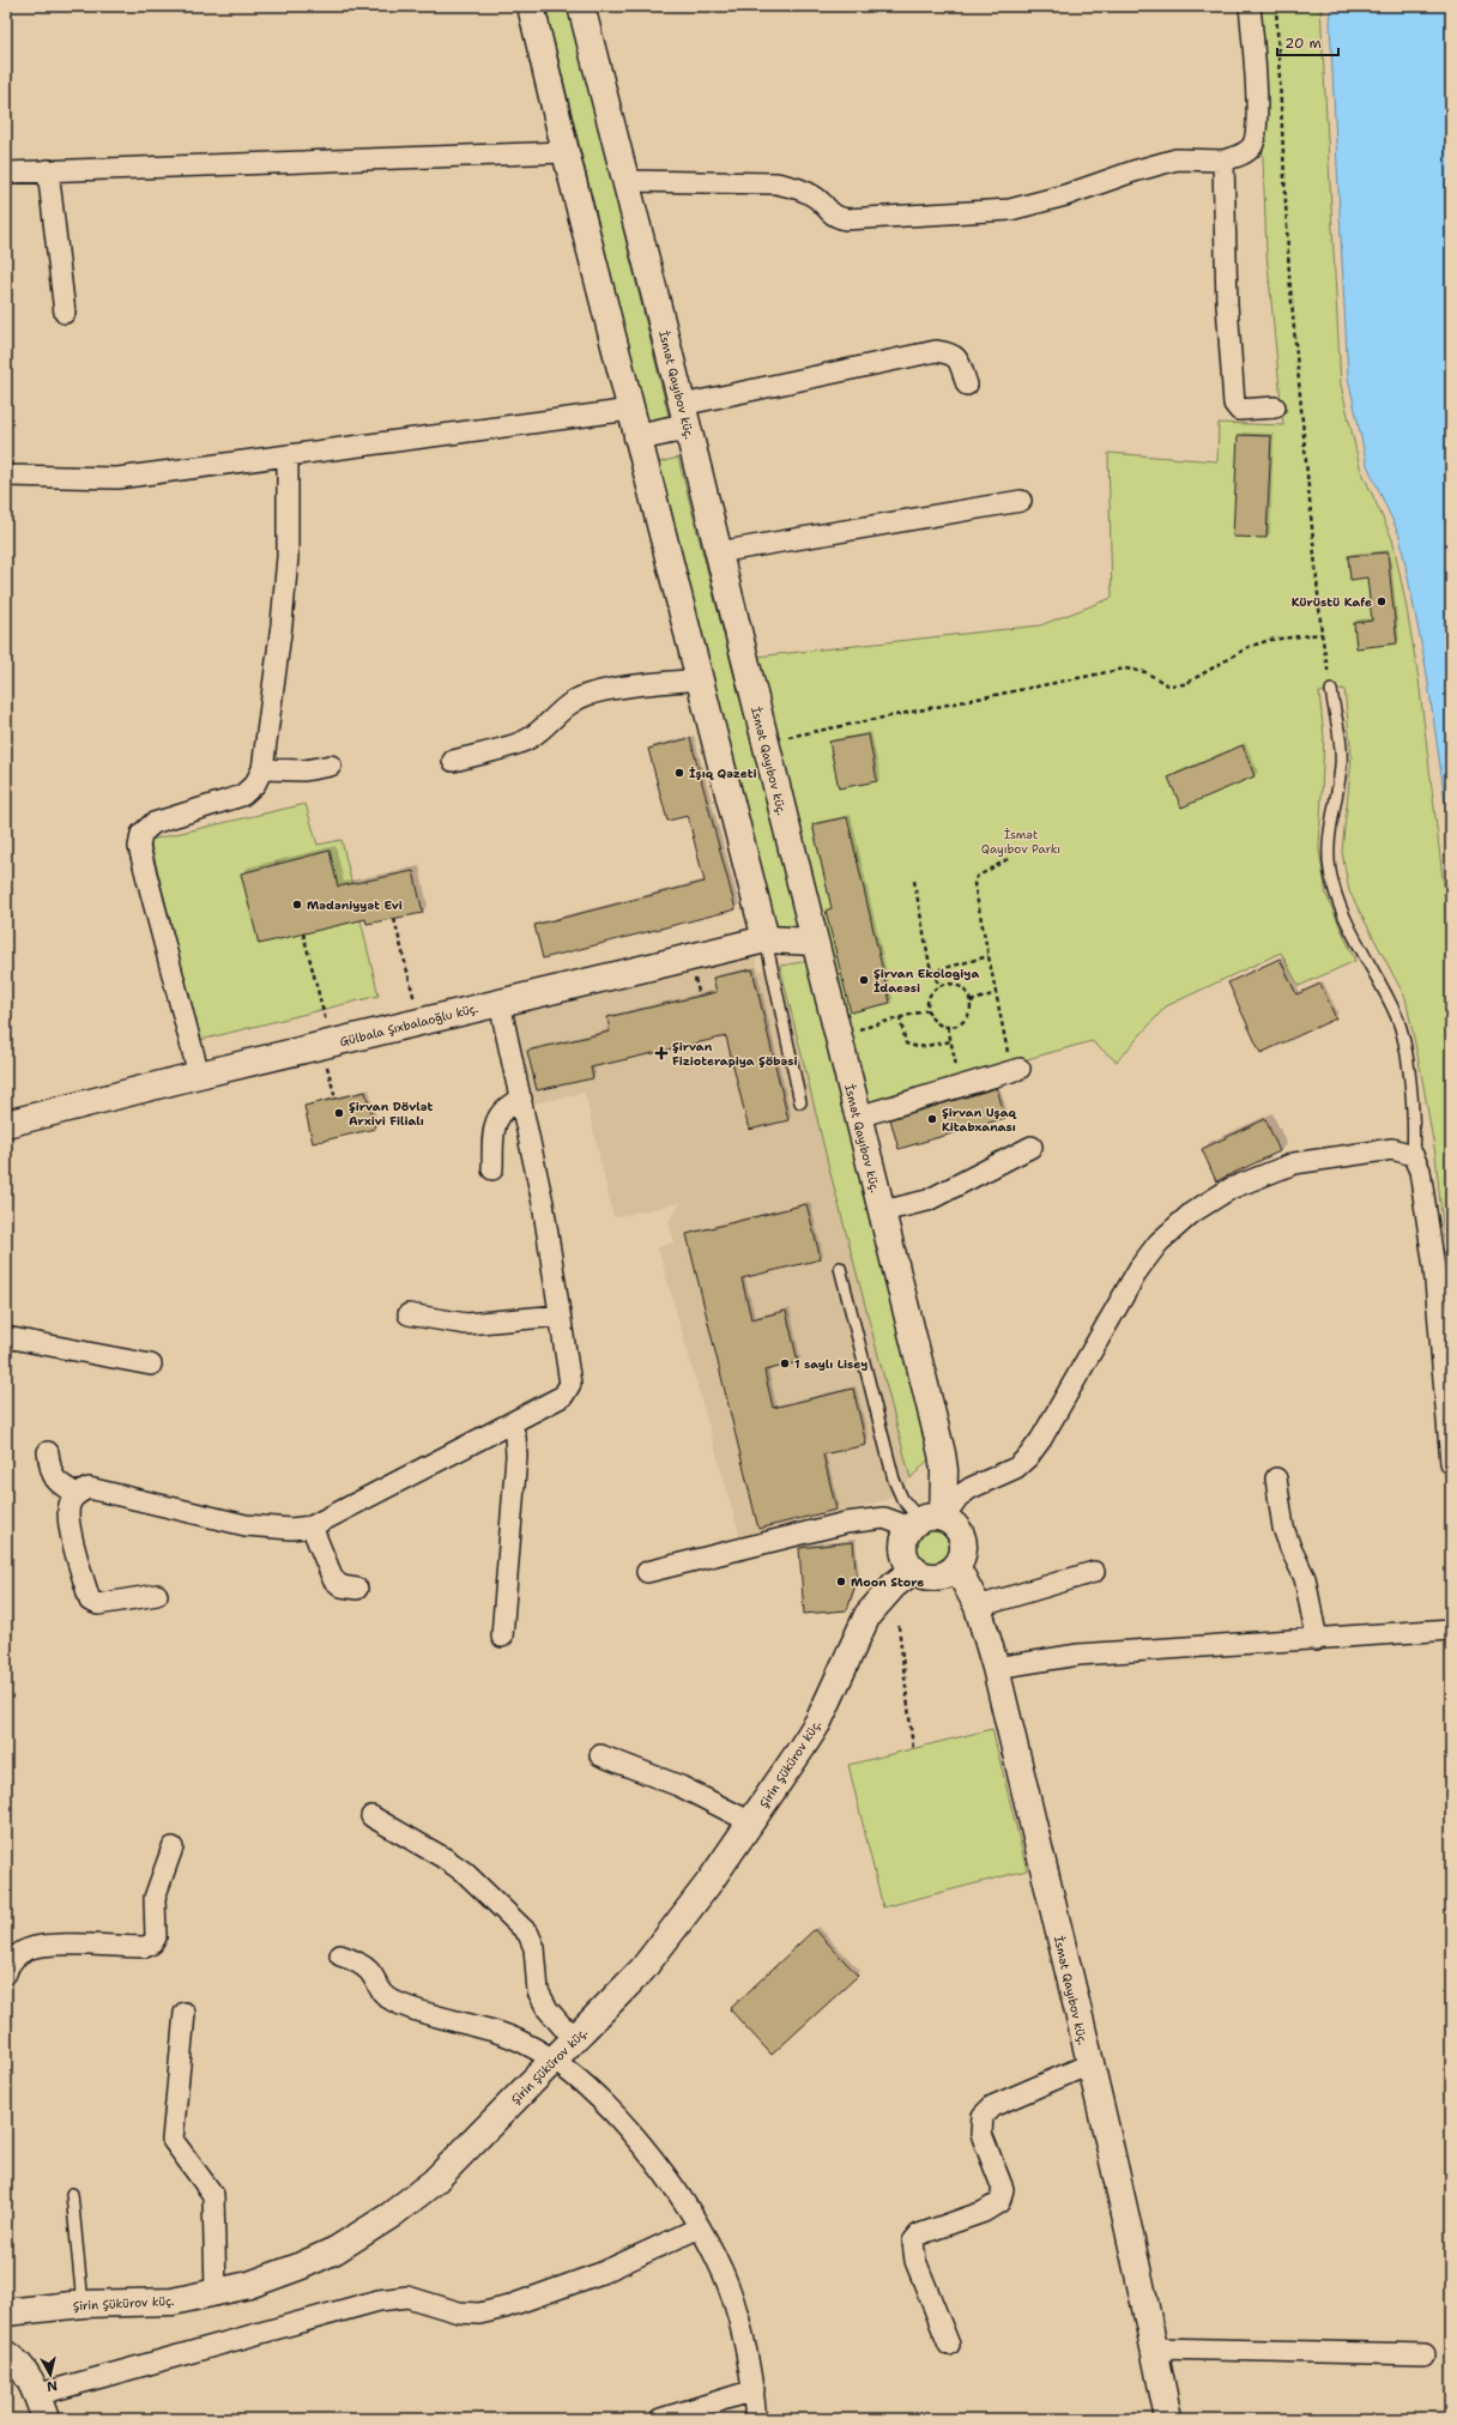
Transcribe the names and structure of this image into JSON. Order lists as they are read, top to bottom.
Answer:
{
  "streets": {
    "street": ["İsmət Qayıbov küç.", "Gülbala Şıxbalaoğlu küç.", "Şirin Şükürov küç."]
  },
  "crossings": [
    ["İsmət Qayıbov küç.", "Gülbala Şıxbalaoğlu küç."],
    ["İsmət Qayıbov küç.", "Şirin Şükürov küç."]
  ],
  "parks": ["İsmət Qayıbov Parkı"],
  "places": {
    "other": [
      "Kürüstü Kafe",
      "İşıq Qəzeti",
      "Mədəniyyət Evi",
      "Şirvan Ekologiya İdaeəsi",
      "Şirvan Dövlət Arxivi Filialı",
      "Şirvan Uşaq Kitabxanası",
      "1 saylı Lisey",
      "Moon Store"
    ],
    "health": ["Şirvan Fizioterapiya Şöbəsi"]
  },
  "scale_bar": "20 m",
  "north": "bottom"
}
